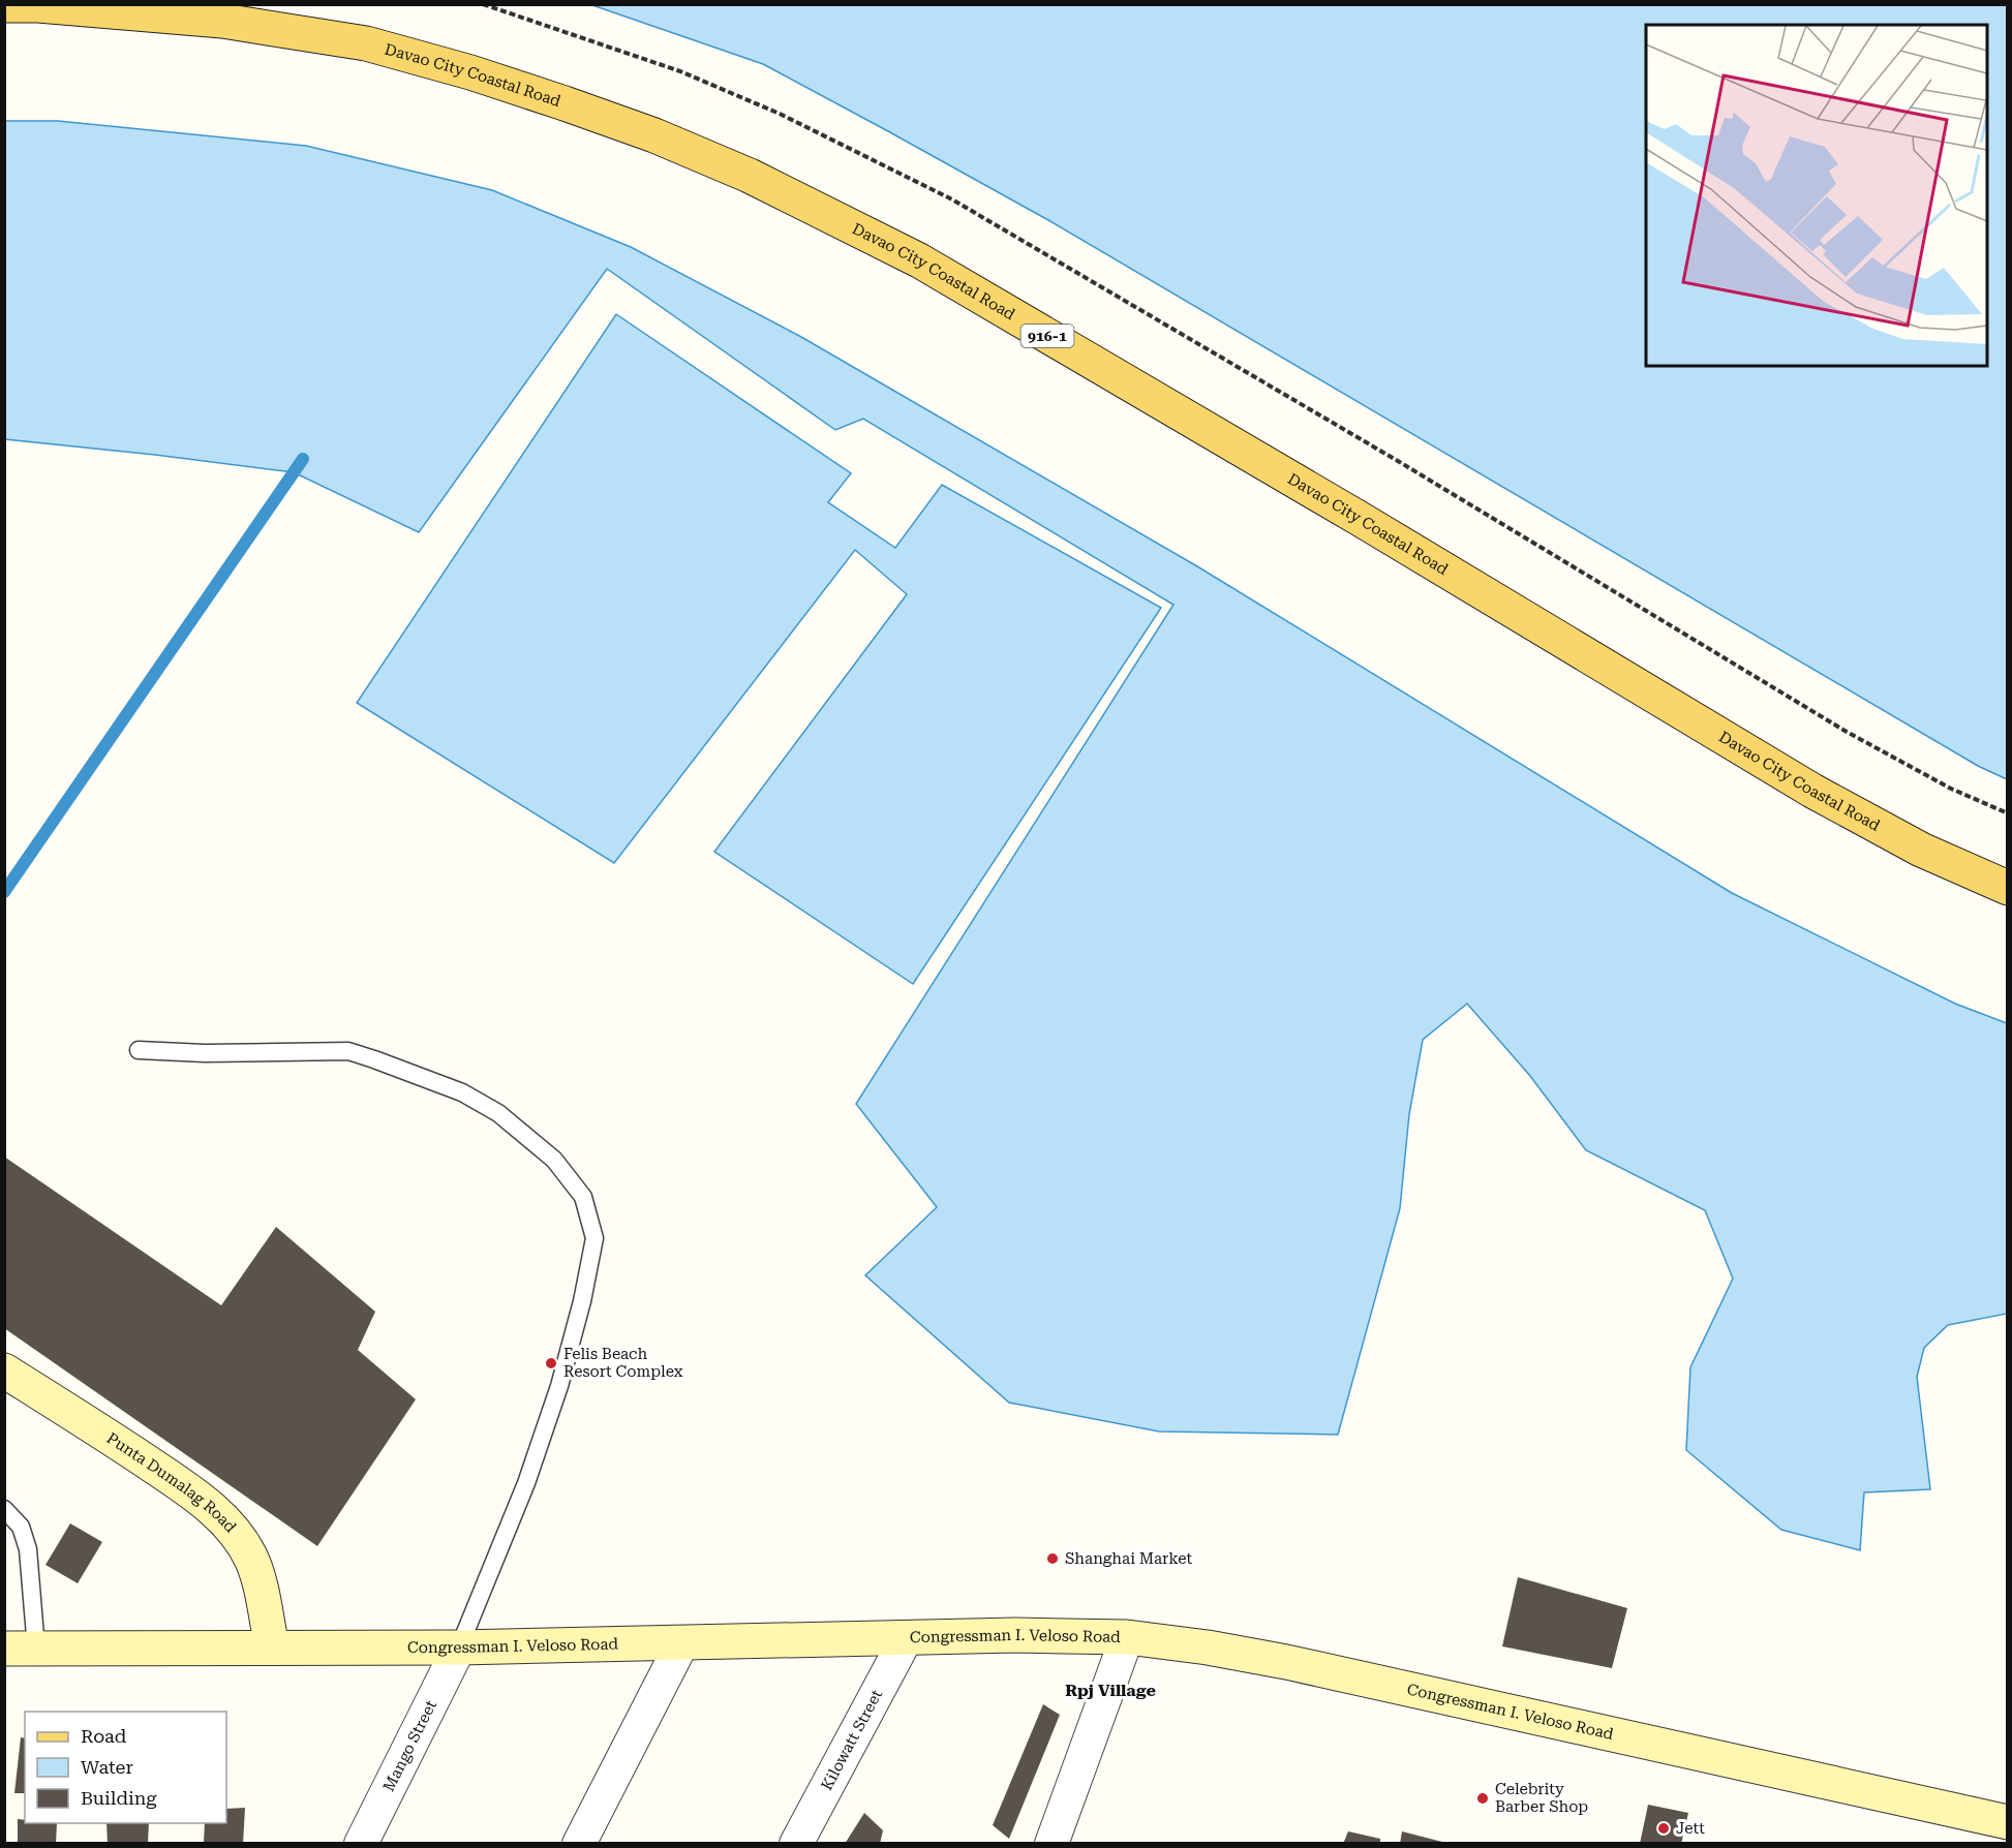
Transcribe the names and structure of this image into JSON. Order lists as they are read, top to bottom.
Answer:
{
  "streets": {
    "main road": [
      "Davao City Coastal Road",
      "916-1",
      "Punta Dumalag Road",
      "Congressman I. Veloso Road"
    ],
    "street": ["Kilowatt Street", "Mango Street"]
  },
  "crossings": [
    ["Punta Dumalag Road", "Congressman I. Veloso Road"],
    ["Congressman I. Veloso Road", "Kilowatt Street"],
    ["Congressman I. Veloso Road", "Mango Street"]
  ],
  "districts": ["Rpj Village"],
  "places": [
    "Felis Beach Resort Complex",
    "Shanghai Market",
    "Celebrity Barber Shop",
    "Jett"
  ],
  "legend": ["Road", "Water", "Building"]
}
